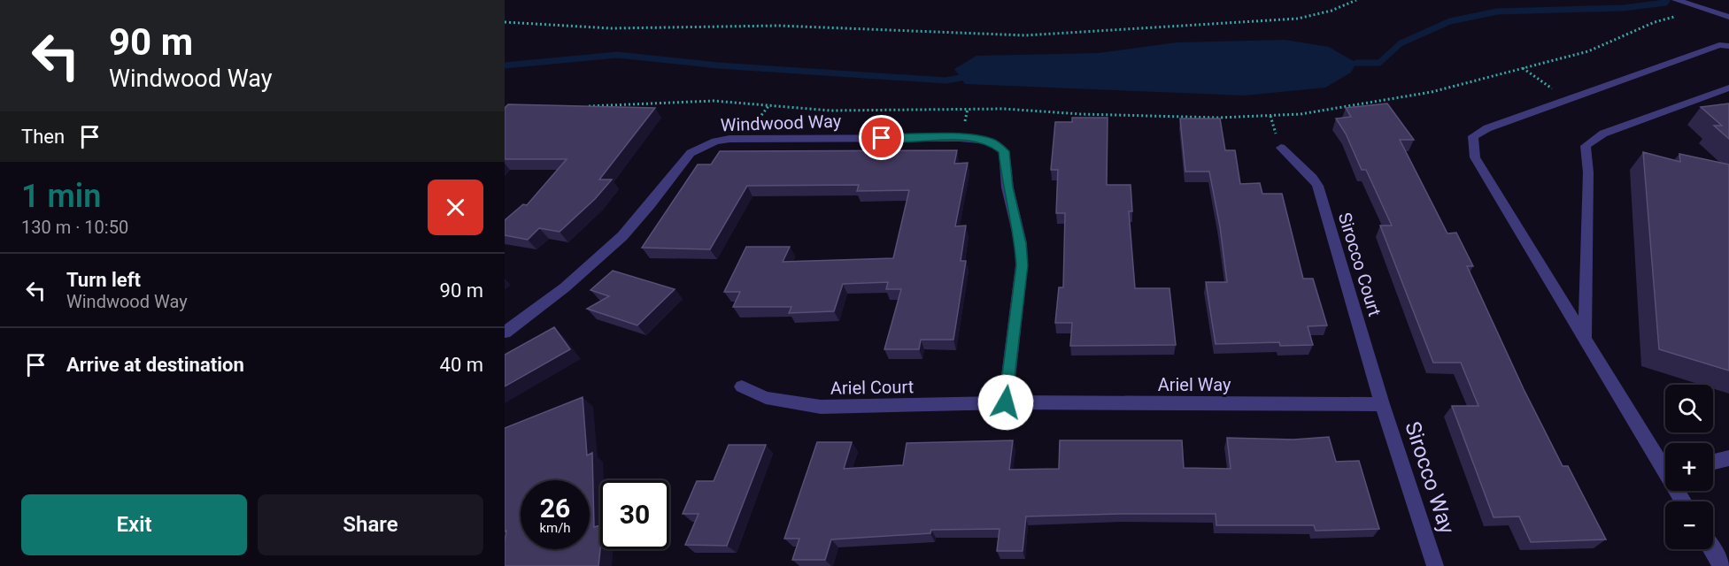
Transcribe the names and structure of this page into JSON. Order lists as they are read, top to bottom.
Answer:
{
  "streets": {
    "street": [
      "Windwood Way",
      "Sirocco Court",
      "Ariel Way",
      "Ariel Court",
      "Sirocco Way"
    ]
  },
  "crossings": [
    ["Windwood Way", "Ariel Way"],
    ["Windwood Way", "Ariel Court"],
    ["Sirocco Court", "Ariel Way"],
    ["Sirocco Court", "Sirocco Way"],
    ["Ariel Way", "Ariel Court"],
    ["Ariel Way", "Sirocco Way"]
  ],
  "page": {
    "turn": ["90 m", "Windwood Way"],
    "then": "Then",
    "heading": ["1 min", "130 m · 10:50"],
    "list": [
      {
        "name": "Turn left",
        "note": "Windwood Way",
        "value": "90 m"
      },
      {
        "name": "Arrive at destination",
        "value": "40 m"
      }
    ],
    "map_buttons": ["+", "−"],
    "speed": "26 km/h",
    "limit": "30",
    "buttons": ["Exit", "Share"]
  }
}
